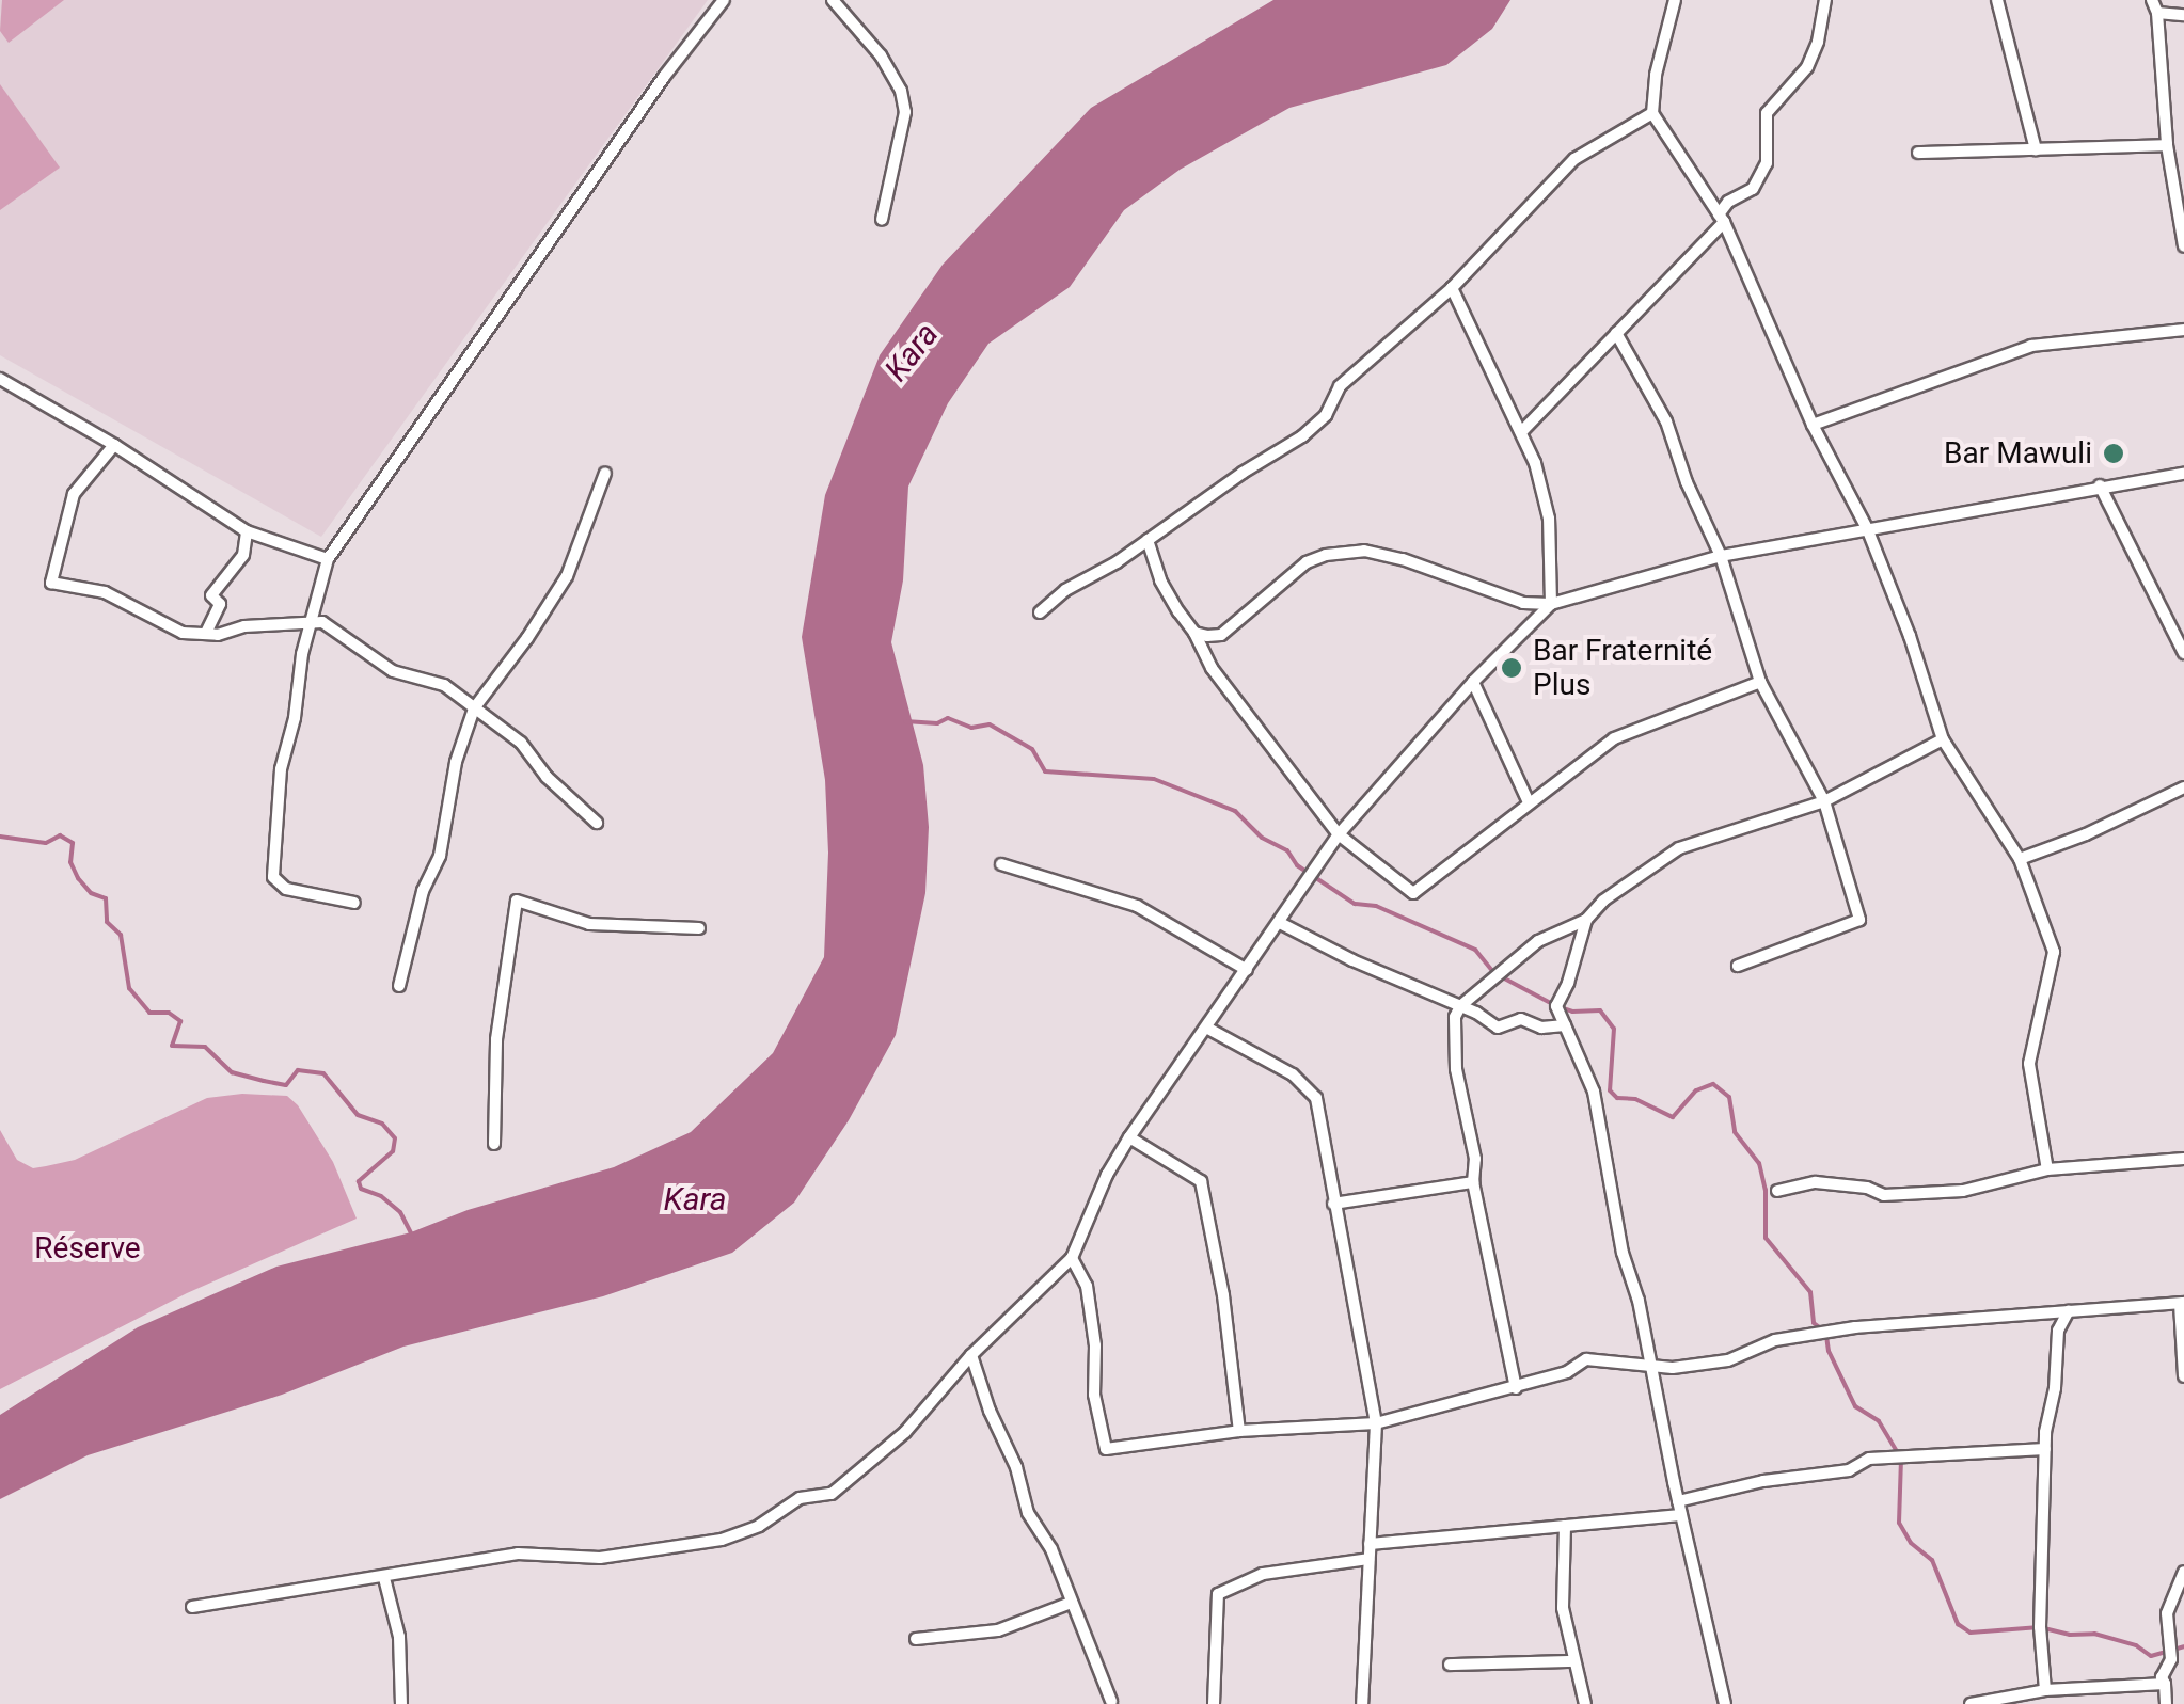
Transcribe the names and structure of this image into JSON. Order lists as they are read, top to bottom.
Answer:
{
  "water": ["Kara"],
  "parks": ["Réserve"],
  "places": ["Bar Mawuli", "Bar Fraternité Plus"]
}
